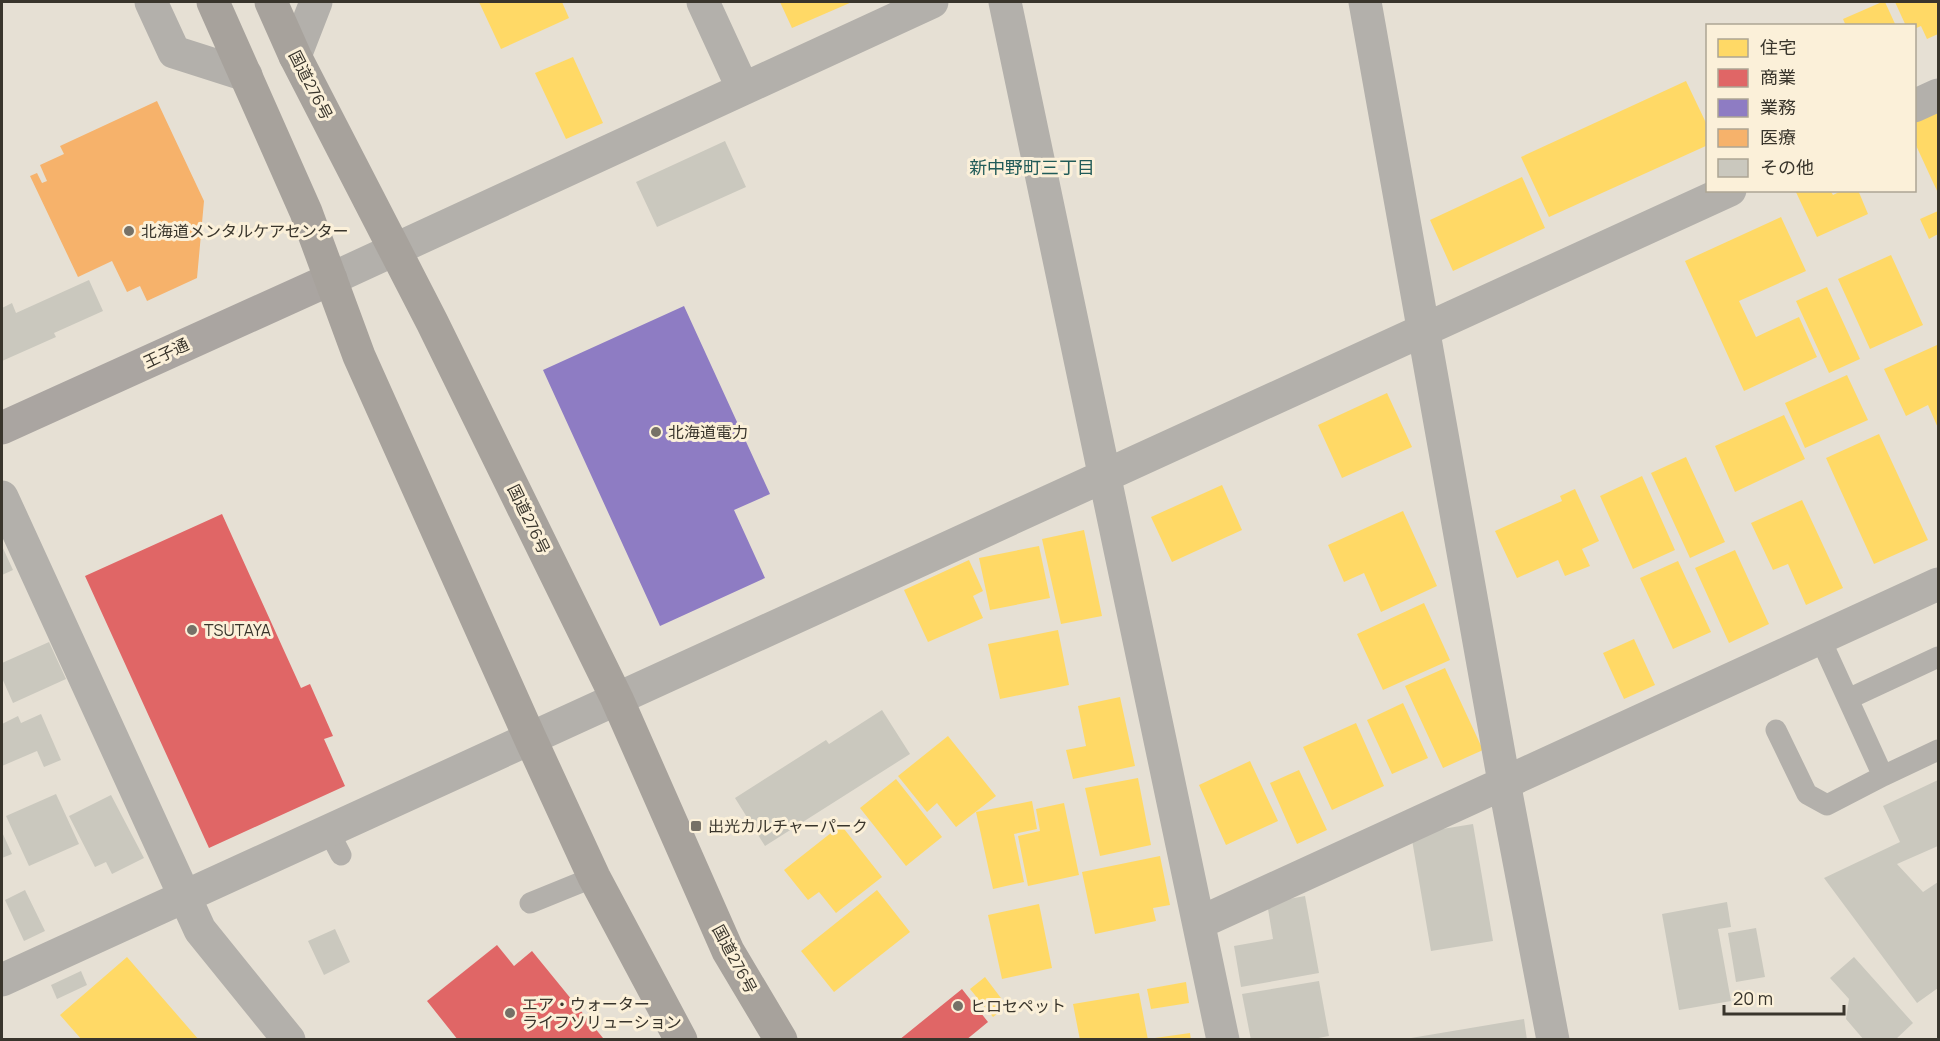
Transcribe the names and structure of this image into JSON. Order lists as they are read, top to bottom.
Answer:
{
  "streets": {
    "highway": ["国道276号"],
    "street": ["王子通"]
  },
  "districts": ["新中野町三丁目"],
  "places": {
    "other": [
      "北海道メンタルケアセンター",
      "北海道電力",
      "TSUTAYA",
      "ヒロセペット",
      "エア・ウォーター ライフソリューション"
    ],
    "transit": ["出光カルチャーパーク"]
  },
  "legend": [
    "住宅",
    "商業",
    "業務",
    "医療",
    "その他"
  ],
  "scale_bar": "20 m"
}
